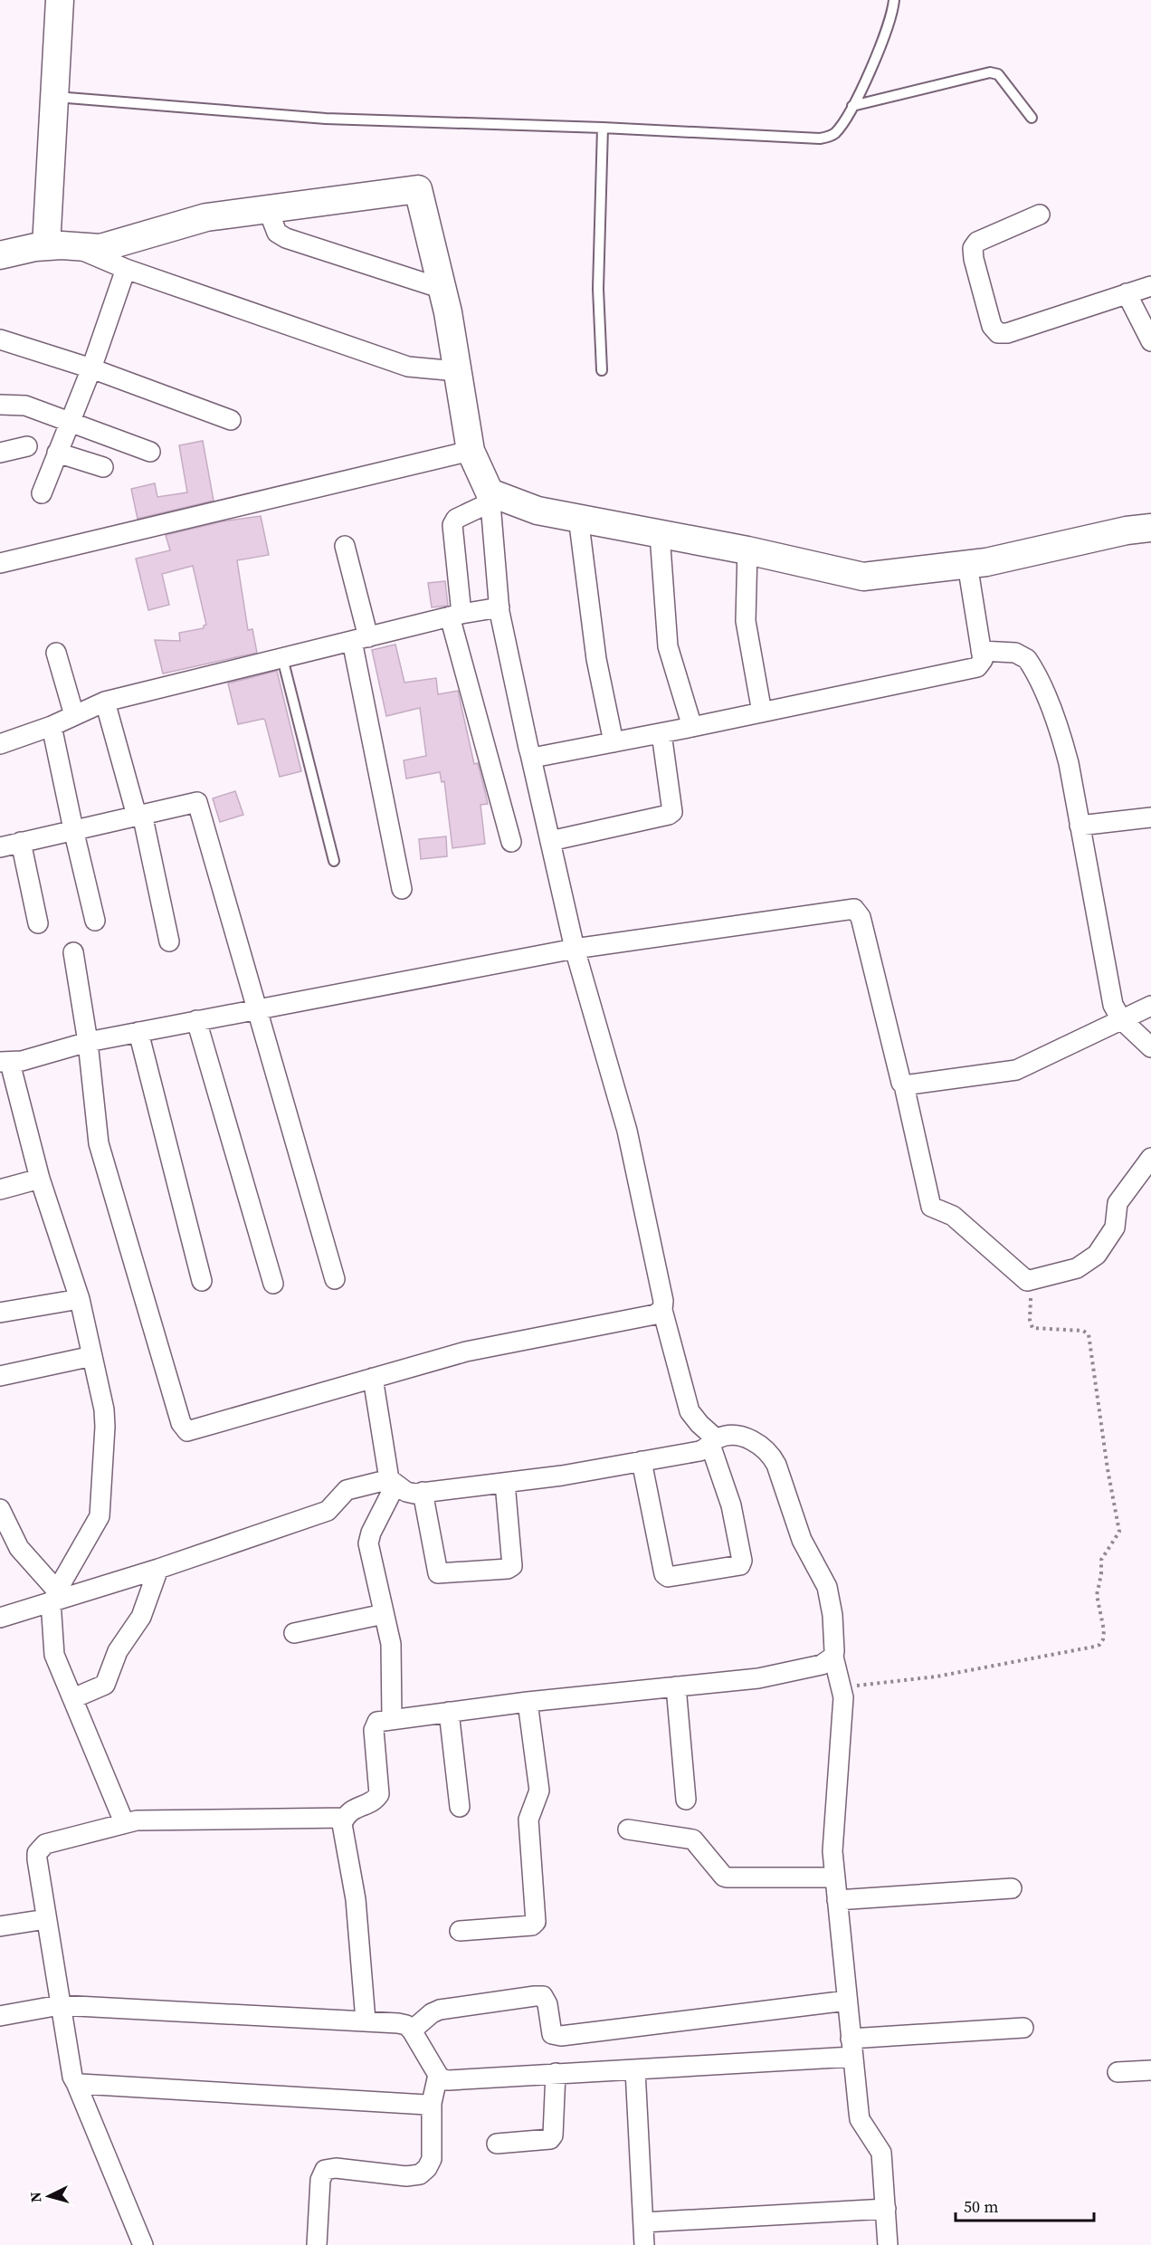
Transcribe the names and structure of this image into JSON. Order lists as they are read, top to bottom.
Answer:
{
  "scale_bar": "50 m",
  "north": "left"
}
